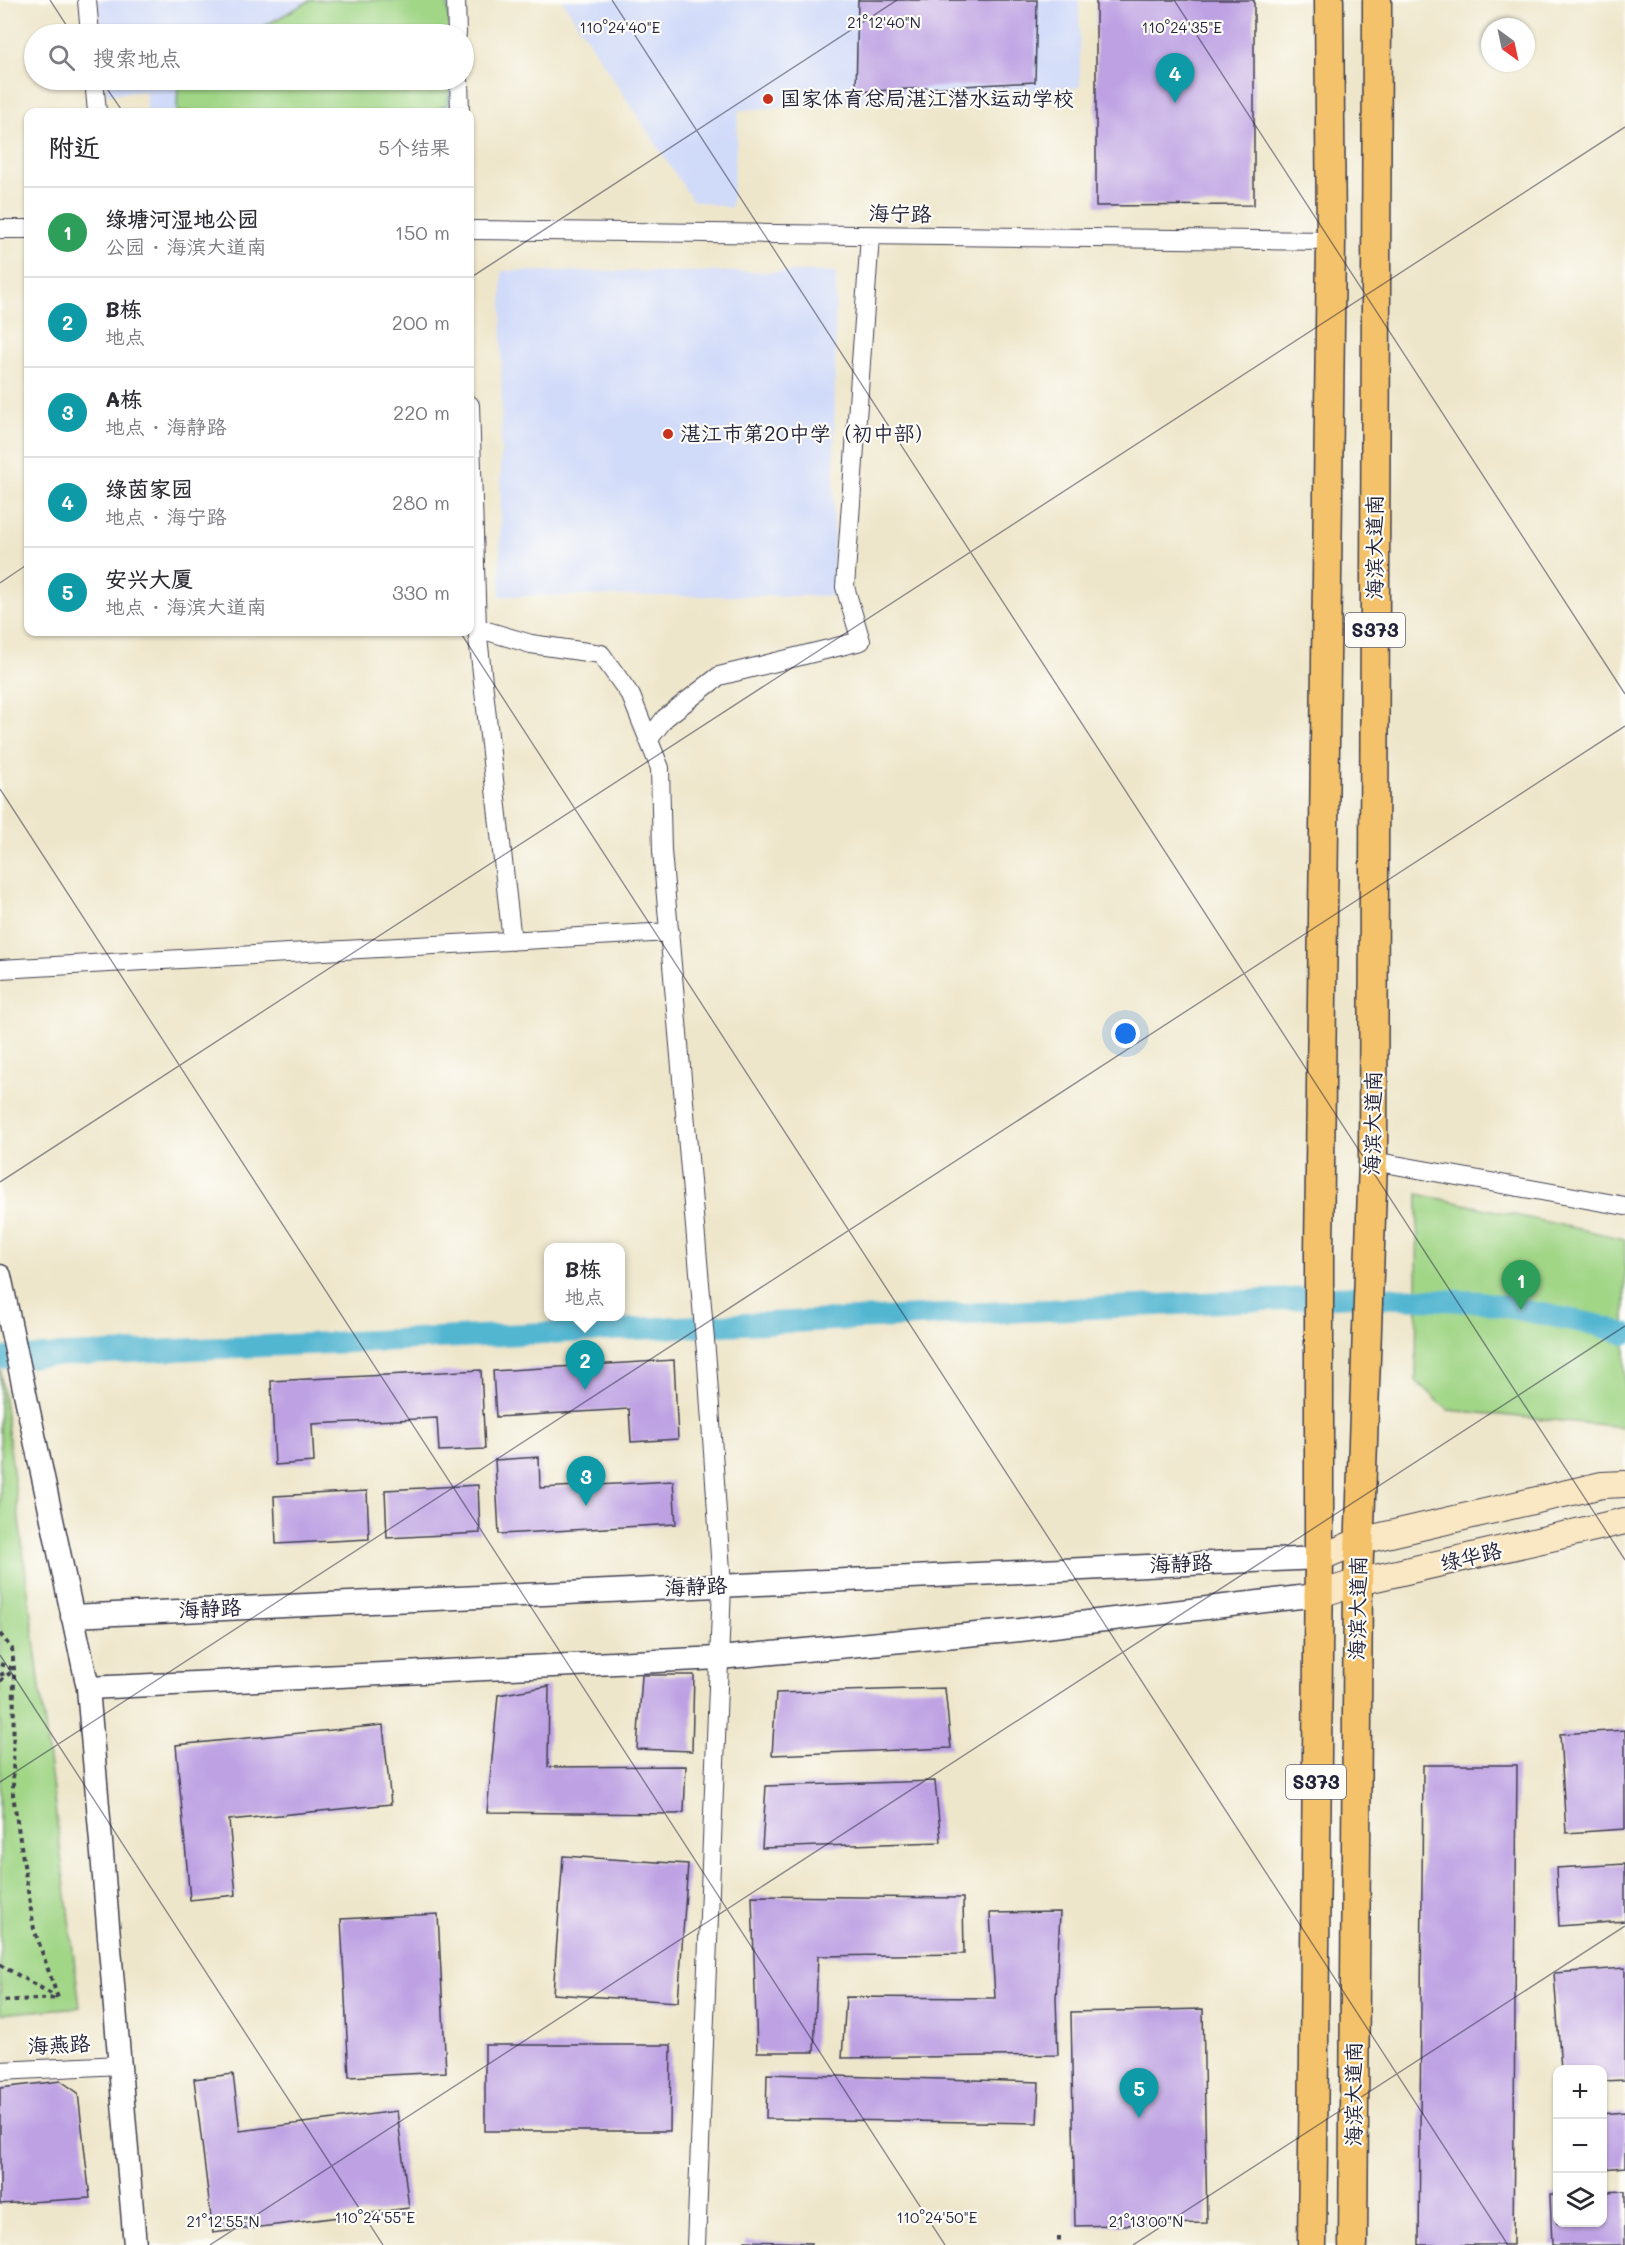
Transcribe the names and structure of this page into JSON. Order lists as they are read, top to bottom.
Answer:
{
  "streets": {
    "main road": ["海滨大道南", "S373", "绿华路"],
    "street": ["海宁路", "海静路", "海燕路"]
  },
  "crossings": [
    ["海宁路", "海滨大道南"],
    ["海滨大道南", "绿华路"],
    ["海滨大道南", "海静路"],
    ["绿华路", "海静路"]
  ],
  "places": ["国家体育总局湛江潜水运动学校", "湛江市第20中学（初中部）"],
  "north": "bottom right",
  "page": {
    "search": "搜索地点",
    "pins": [
      "4",
      "1",
      "2",
      "3",
      "5"
    ],
    "heading": ["附近", "5个结果"],
    "list": [
      {
        "mark": "1",
        "name": "绿塘河湿地公园",
        "note": "公园 · 海滨大道南",
        "value": "150 m"
      },
      {
        "mark": "2",
        "name": "B栋",
        "note": "地点",
        "value": "200 m"
      },
      {
        "mark": "3",
        "name": "A栋",
        "note": "地点 · 海静路",
        "value": "220 m"
      },
      {
        "mark": "4",
        "name": "绿茵家园",
        "note": "地点 · 海宁路",
        "value": "280 m"
      },
      {
        "mark": "5",
        "name": "安兴大厦",
        "note": "地点 · 海滨大道南",
        "value": "330 m"
      }
    ],
    "popup": ["B栋", "地点"],
    "map_buttons": ["+", "−"]
  },
  "coordinates": [
    "21°12'40\"N",
    "110°24'40\"E",
    "110°24'35\"E",
    "110°24'55\"E",
    "110°24'50\"E",
    "21°12'55\"N",
    "21°13'00\"N"
  ]
}
